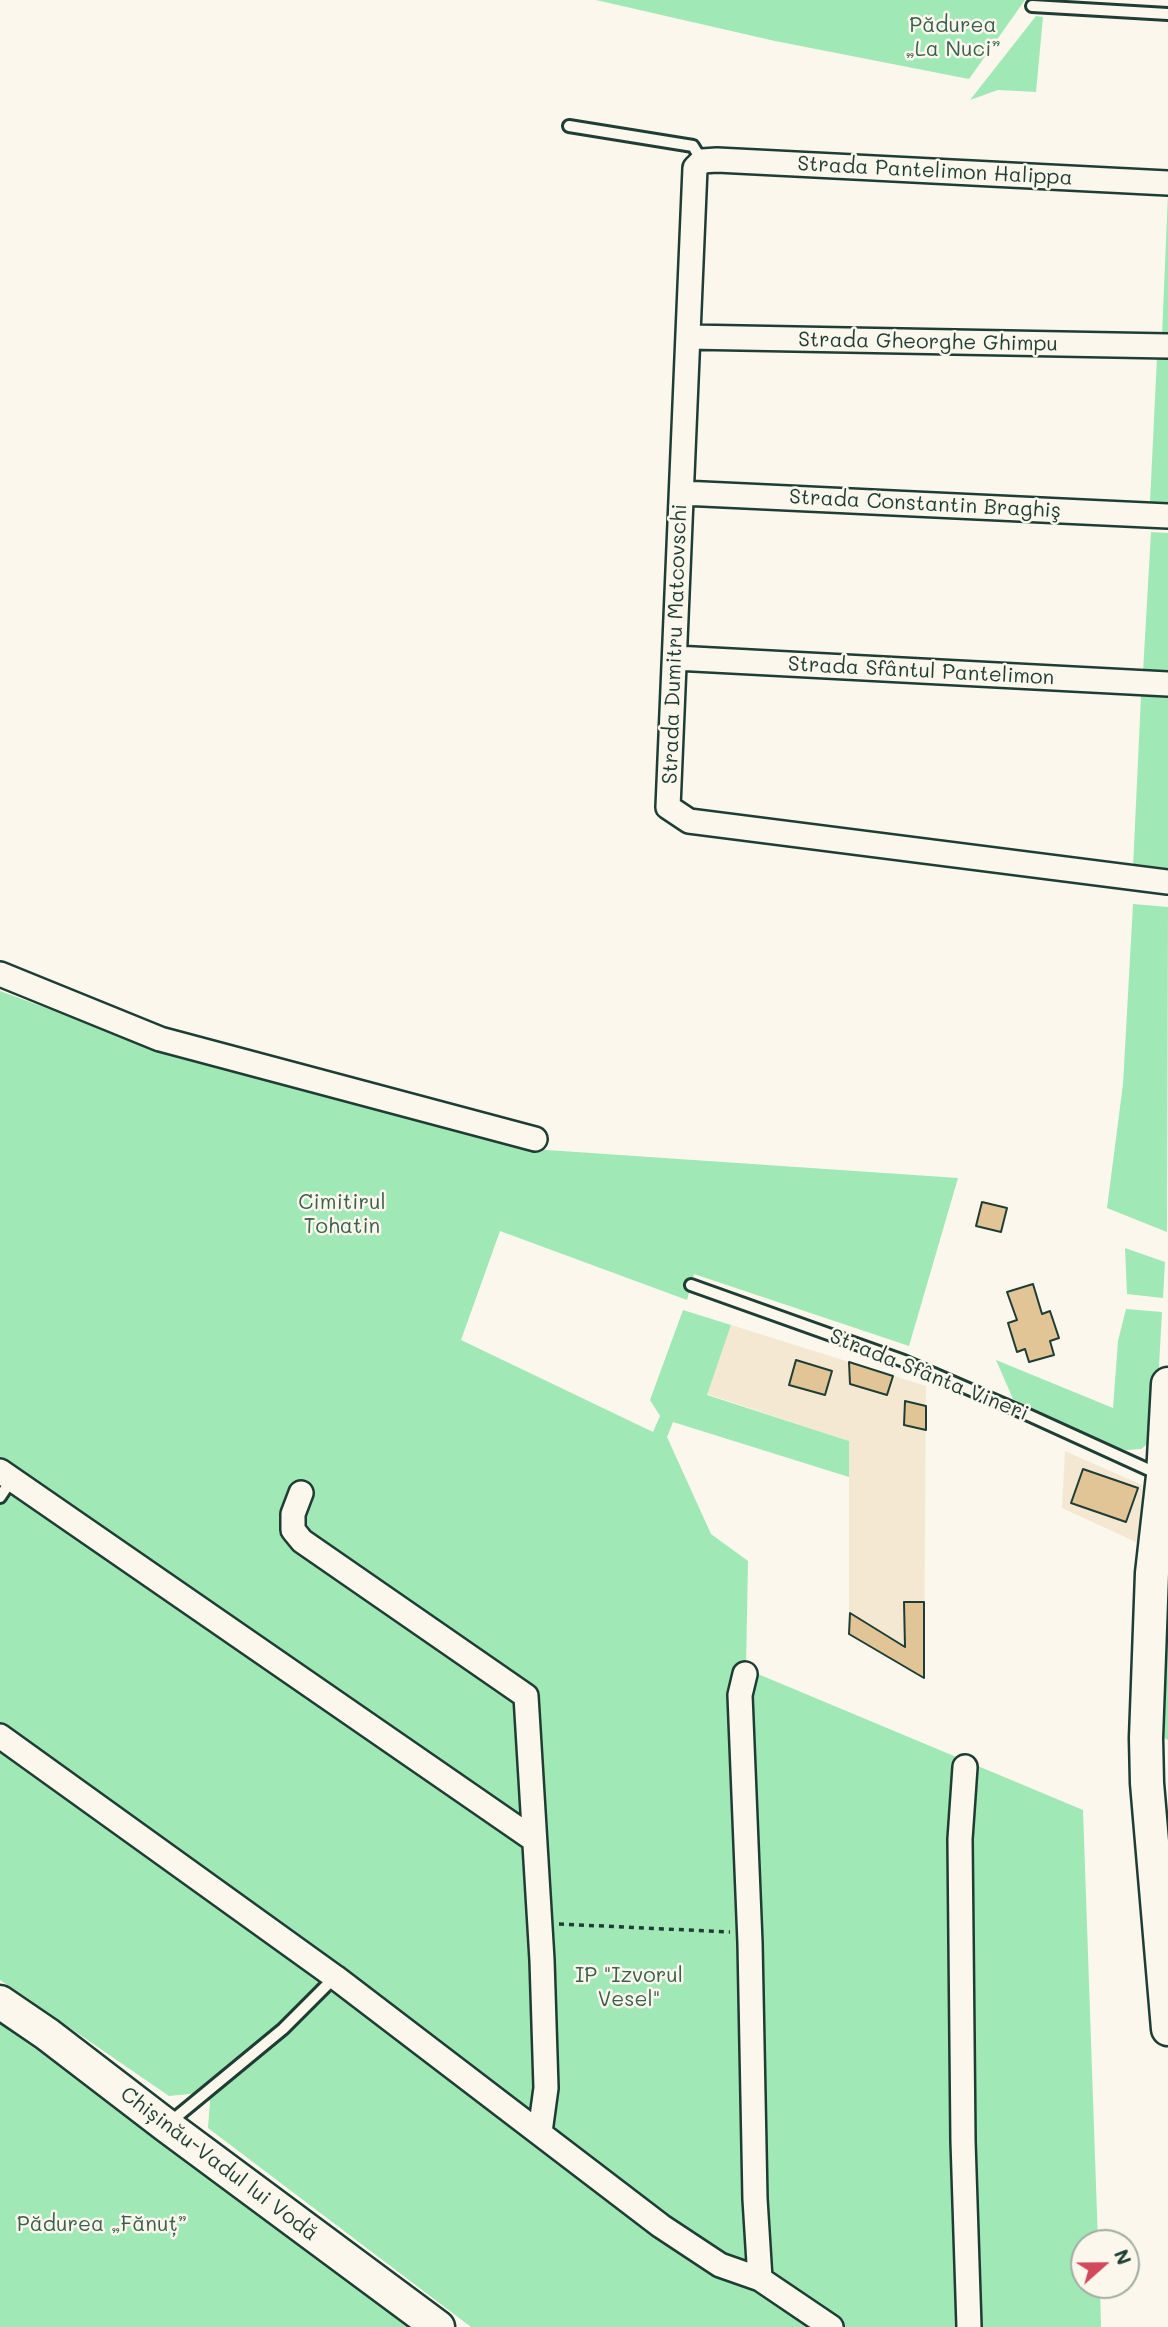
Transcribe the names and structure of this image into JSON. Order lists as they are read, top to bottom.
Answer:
{
  "streets": {
    "street": [
      "Strada Pantelimon Halippa",
      "Strada Gheorghe Ghimpu",
      "Strada Constantin Braghiş",
      "Strada Dumitru Matcovschi",
      "Strada Sfântul Pantelimon",
      "Chișinău-Vadul lui Vodă"
    ],
    "lane": ["Strada Sfânta Vineri"]
  },
  "crossings": [
    ["Strada Pantelimon Halippa", "Strada Dumitru Matcovschi"],
    ["Strada Gheorghe Ghimpu", "Strada Dumitru Matcovschi"],
    ["Strada Constantin Braghiş", "Strada Dumitru Matcovschi"],
    ["Strada Dumitru Matcovschi", "Strada Sfântul Pantelimon"]
  ],
  "parks": [
    "Pădurea „La Nuci”",
    "Cimitirul Tohatin",
    "IP \"Izvorul Vesel\"",
    "Pădurea „Fănuț”"
  ],
  "north": "right"
}
